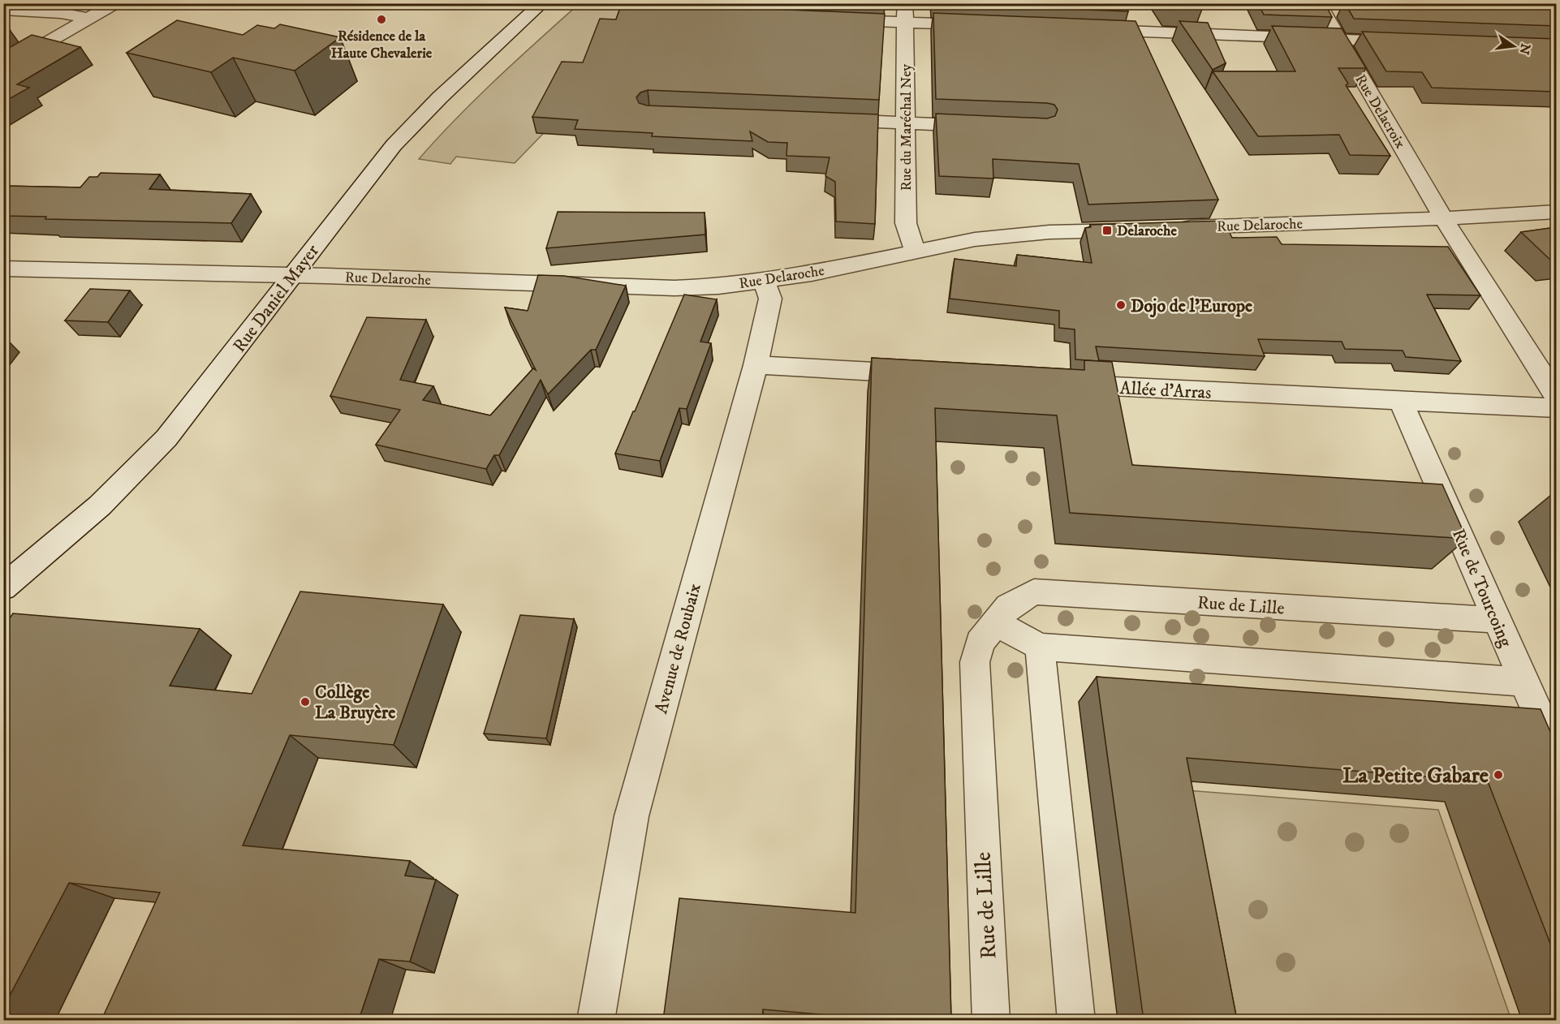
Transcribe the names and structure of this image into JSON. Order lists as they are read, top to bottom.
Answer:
{
  "streets": {
    "street": [
      "Rue Delacroix",
      "Rue du Maréchal Ney",
      "Rue Delaroche",
      "Rue Daniel Mayer",
      "Allée d'Arras",
      "Rue de Tourcoing",
      "Rue de Lille",
      "Avenue de Roubaix"
    ]
  },
  "crossings": [
    ["Rue Delacroix", "Rue Delaroche"],
    ["Rue du Maréchal Ney", "Rue Delaroche"],
    ["Rue Delaroche", "Rue Daniel Mayer"],
    ["Rue Delaroche", "Avenue de Roubaix"],
    ["Allée d'Arras", "Rue de Tourcoing"],
    ["Rue de Tourcoing", "Rue de Lille"]
  ],
  "places": {
    "other": [
      "Résidence de la Haute Chevalerie",
      "Dojo de l'Europe",
      "Collège La Bruyère",
      "La Petite Gabare"
    ],
    "transit": ["Delaroche"]
  },
  "north": "right"
}
